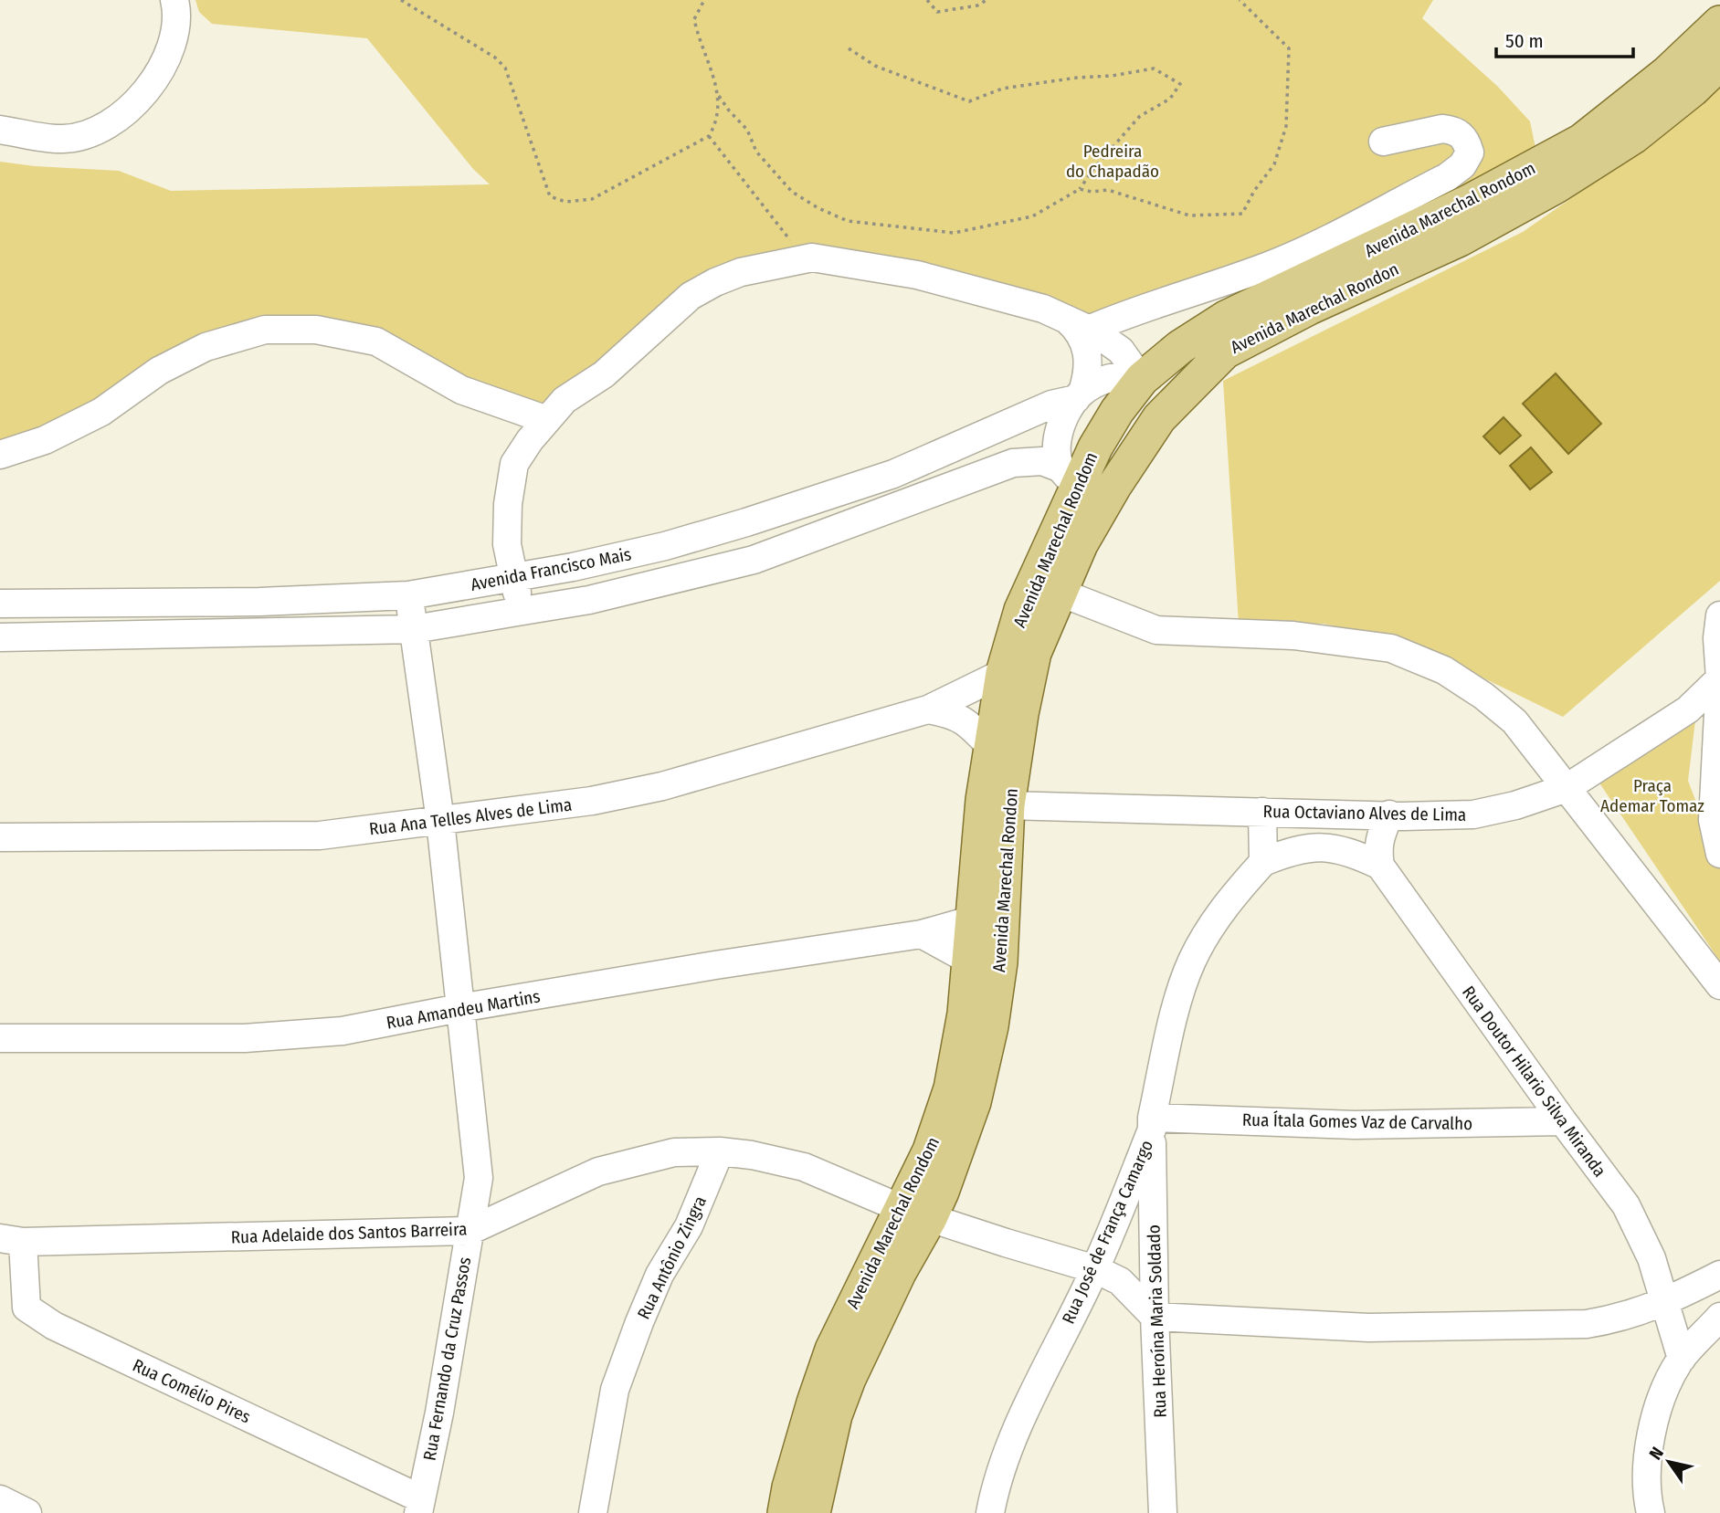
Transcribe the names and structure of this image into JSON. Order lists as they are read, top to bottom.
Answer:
{
  "streets": {
    "main road": ["Avenida Marechal Rondom", "Avenida Marechal Rondon"],
    "street": [
      "Avenida Francisco Mais",
      "Rua Octaviano Alves de Lima",
      "Rua Ana Telles Alves de Lima",
      "Rua Amandeu Martins",
      "Rua Doutor Hilario Silva Miranda",
      "Rua Ítala Gomes Vaz de Carvalho",
      "Rua José de França Camargo",
      "Rua Adelaide dos Santos Barreira",
      "Rua Antônio Zingra",
      "Rua Heroína Maria Soldado",
      "Rua Fernando da Cruz Passos",
      "Rua Comélio Pires"
    ]
  },
  "crossings": [
    ["Avenida Marechal Rondom", "Avenida Marechal Rondon"],
    ["Avenida Marechal Rondom", "Avenida Francisco Mais"],
    ["Avenida Marechal Rondom", "Rua Ana Telles Alves de Lima"],
    ["Avenida Marechal Rondom", "Rua Amandeu Martins"],
    ["Avenida Marechal Rondom", "Rua Adelaide dos Santos Barreira"],
    ["Avenida Marechal Rondon", "Rua Octaviano Alves de Lima"],
    ["Avenida Marechal Rondon", "Rua Amandeu Martins"],
    ["Avenida Marechal Rondon", "Rua Adelaide dos Santos Barreira"],
    ["Avenida Francisco Mais", "Rua Fernando da Cruz Passos"],
    ["Rua Ana Telles Alves de Lima", "Rua Fernando da Cruz Passos"],
    ["Rua Amandeu Martins", "Rua Fernando da Cruz Passos"],
    ["Rua Doutor Hilario Silva Miranda", "Rua Ítala Gomes Vaz de Carvalho"],
    ["Rua Ítala Gomes Vaz de Carvalho", "Rua José de França Camargo"],
    ["Rua Ítala Gomes Vaz de Carvalho", "Rua Heroína Maria Soldado"],
    ["Rua José de França Camargo", "Rua Adelaide dos Santos Barreira"],
    ["Rua José de França Camargo", "Rua Heroína Maria Soldado"],
    ["Rua Adelaide dos Santos Barreira", "Rua Antônio Zingra"],
    ["Rua Adelaide dos Santos Barreira", "Rua Heroína Maria Soldado"],
    ["Rua Adelaide dos Santos Barreira", "Rua Fernando da Cruz Passos"],
    ["Rua Adelaide dos Santos Barreira", "Rua Comélio Pires"],
    ["Rua Fernando da Cruz Passos", "Rua Comélio Pires"]
  ],
  "parks": ["Pedreira do Chapadão", "Praça Ademar Tomaz"],
  "scale_bar": "50 m",
  "north": "top left"
}
